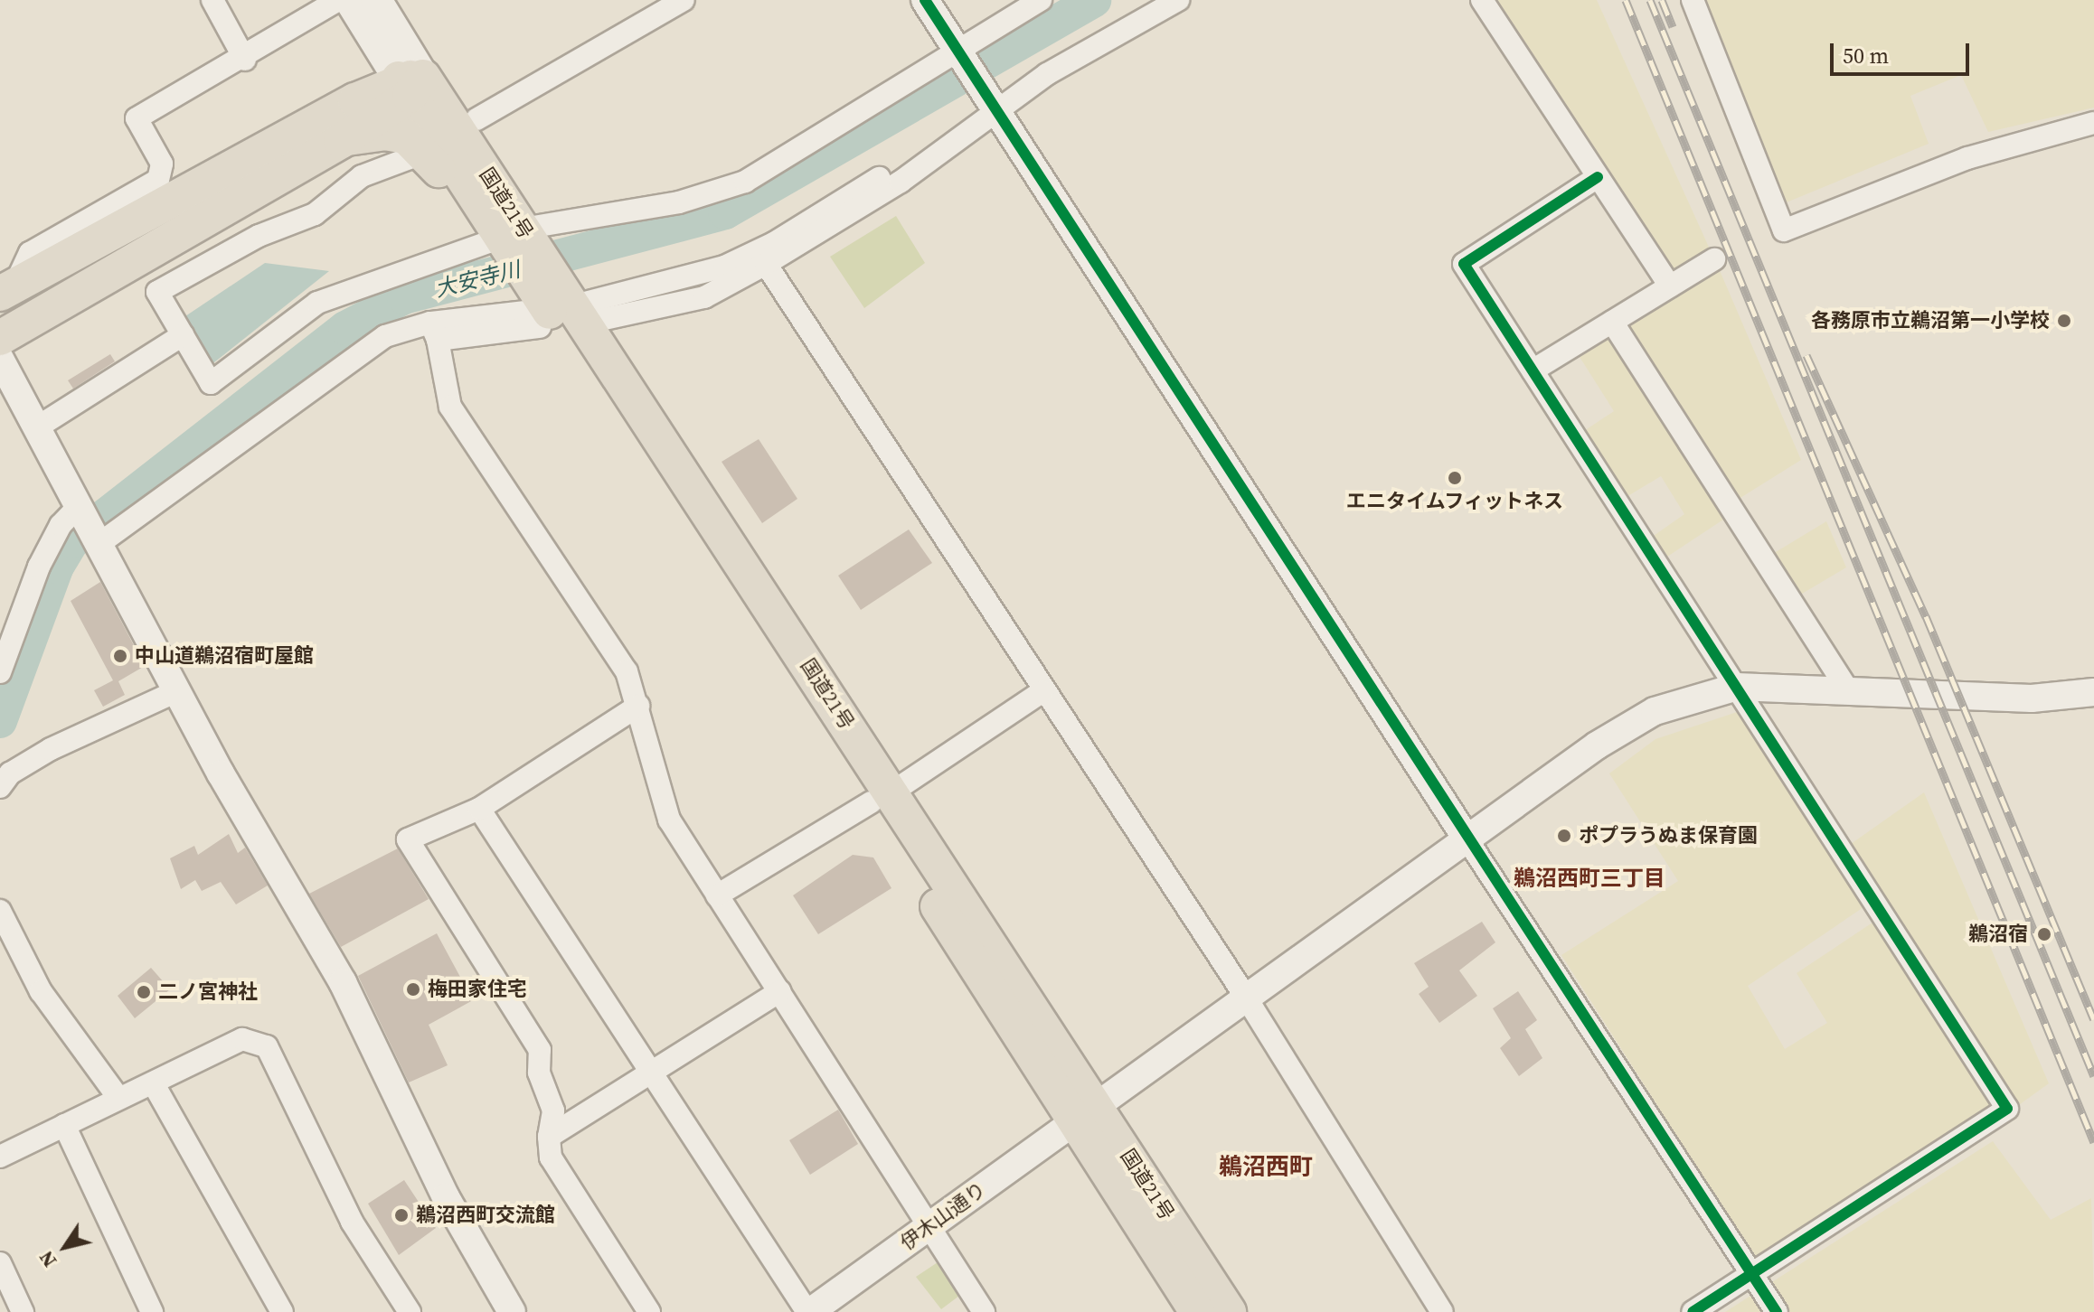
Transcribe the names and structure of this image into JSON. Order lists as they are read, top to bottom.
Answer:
{
  "streets": {
    "highway": ["国道21号"],
    "street": ["伊木山通り"]
  },
  "crossings": [
    ["国道21号", "伊木山通り"]
  ],
  "districts": ["鵜沼西町三丁目", "鵜沼西町"],
  "water": ["大安寺川"],
  "places": [
    "各務原市立鵜沼第一小学校",
    "エニタイムフィットネス",
    "中山道鵜沼宿町屋館",
    "ポプラうぬま保育園",
    "鵜沼宿",
    "梅田家住宅",
    "二ノ宮神社",
    "鵜沼西町交流館"
  ],
  "scale_bar": "50 m",
  "north": "bottom left"
}
